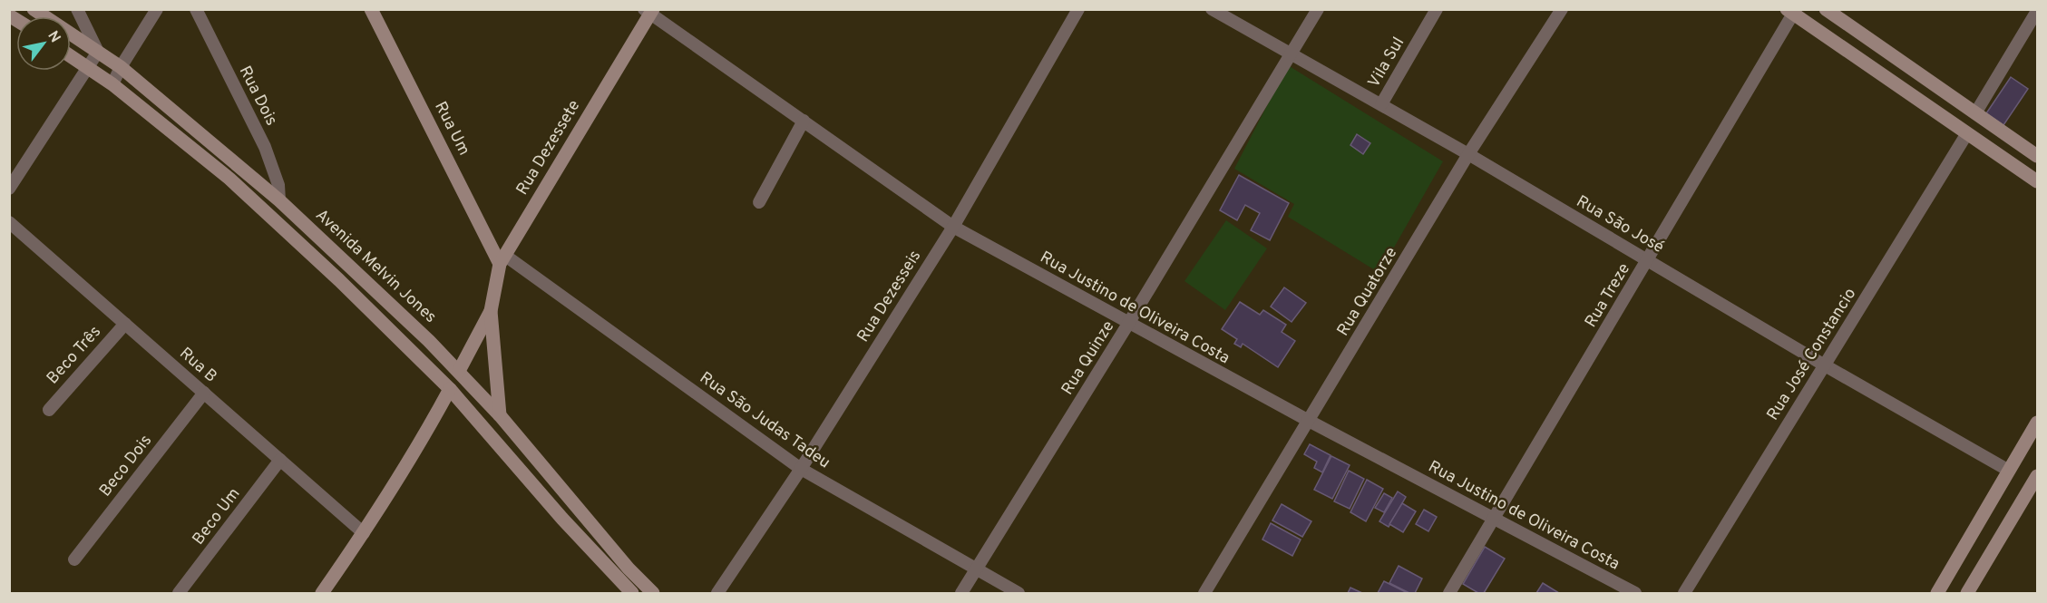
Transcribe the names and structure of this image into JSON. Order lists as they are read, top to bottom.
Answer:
{
  "streets": {
    "main road": ["Rua Um", "Rua Dezessete", "Avenida Melvin Jones"],
    "street": [
      "Vila Sul",
      "Rua Dois",
      "Rua São José",
      "Rua Quatorze",
      "Rua Treze",
      "Rua Dezesseis",
      "Rua Justino de Oliveira Costa",
      "Rua José Constancio",
      "Beco Três",
      "Rua Quinze",
      "Rua B",
      "Rua São Judas Tadeu",
      "Beco Dois",
      "Beco Um"
    ]
  },
  "crossings": [
    ["Vila Sul", "Rua São José"],
    ["Rua Dois", "Avenida Melvin Jones"],
    ["Rua Um", "Rua Dezessete"],
    ["Rua Um", "Rua São Judas Tadeu"],
    ["Rua Dezessete", "Avenida Melvin Jones"],
    ["Rua Dezessete", "Rua Justino de Oliveira Costa"],
    ["Rua Dezessete", "Rua São Judas Tadeu"],
    ["Rua São José", "Rua Quatorze"],
    ["Rua São José", "Rua Treze"],
    ["Rua São José", "Rua José Constancio"],
    ["Rua São José", "Rua Quinze"],
    ["Rua Quatorze", "Rua Justino de Oliveira Costa"],
    ["Rua Treze", "Rua Justino de Oliveira Costa"],
    ["Rua Dezesseis", "Rua Justino de Oliveira Costa"],
    ["Rua Dezesseis", "Rua São Judas Tadeu"],
    ["Rua Justino de Oliveira Costa", "Rua Quinze"],
    ["Beco Três", "Rua B"],
    ["Rua Quinze", "Rua São Judas Tadeu"],
    ["Rua B", "Beco Dois"],
    ["Rua B", "Beco Um"]
  ],
  "north": "top right"
}
